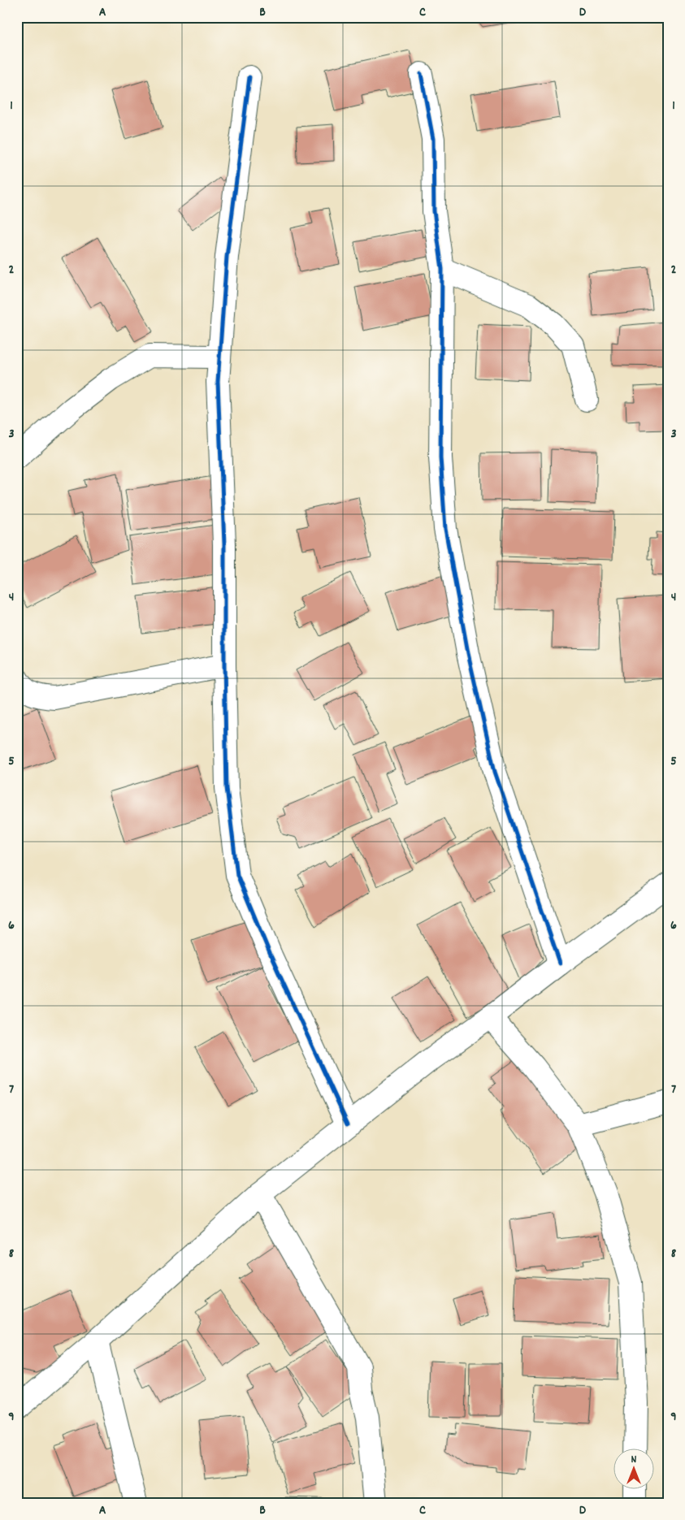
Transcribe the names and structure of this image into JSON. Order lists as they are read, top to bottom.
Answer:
{
  "north": "top",
  "grid": {
    "columns": [
      "A",
      "B",
      "C",
      "D"
    ],
    "rows": [
      "1",
      "2",
      "3",
      "4",
      "5",
      "6",
      "7",
      "8",
      "9"
    ]
  }
}
